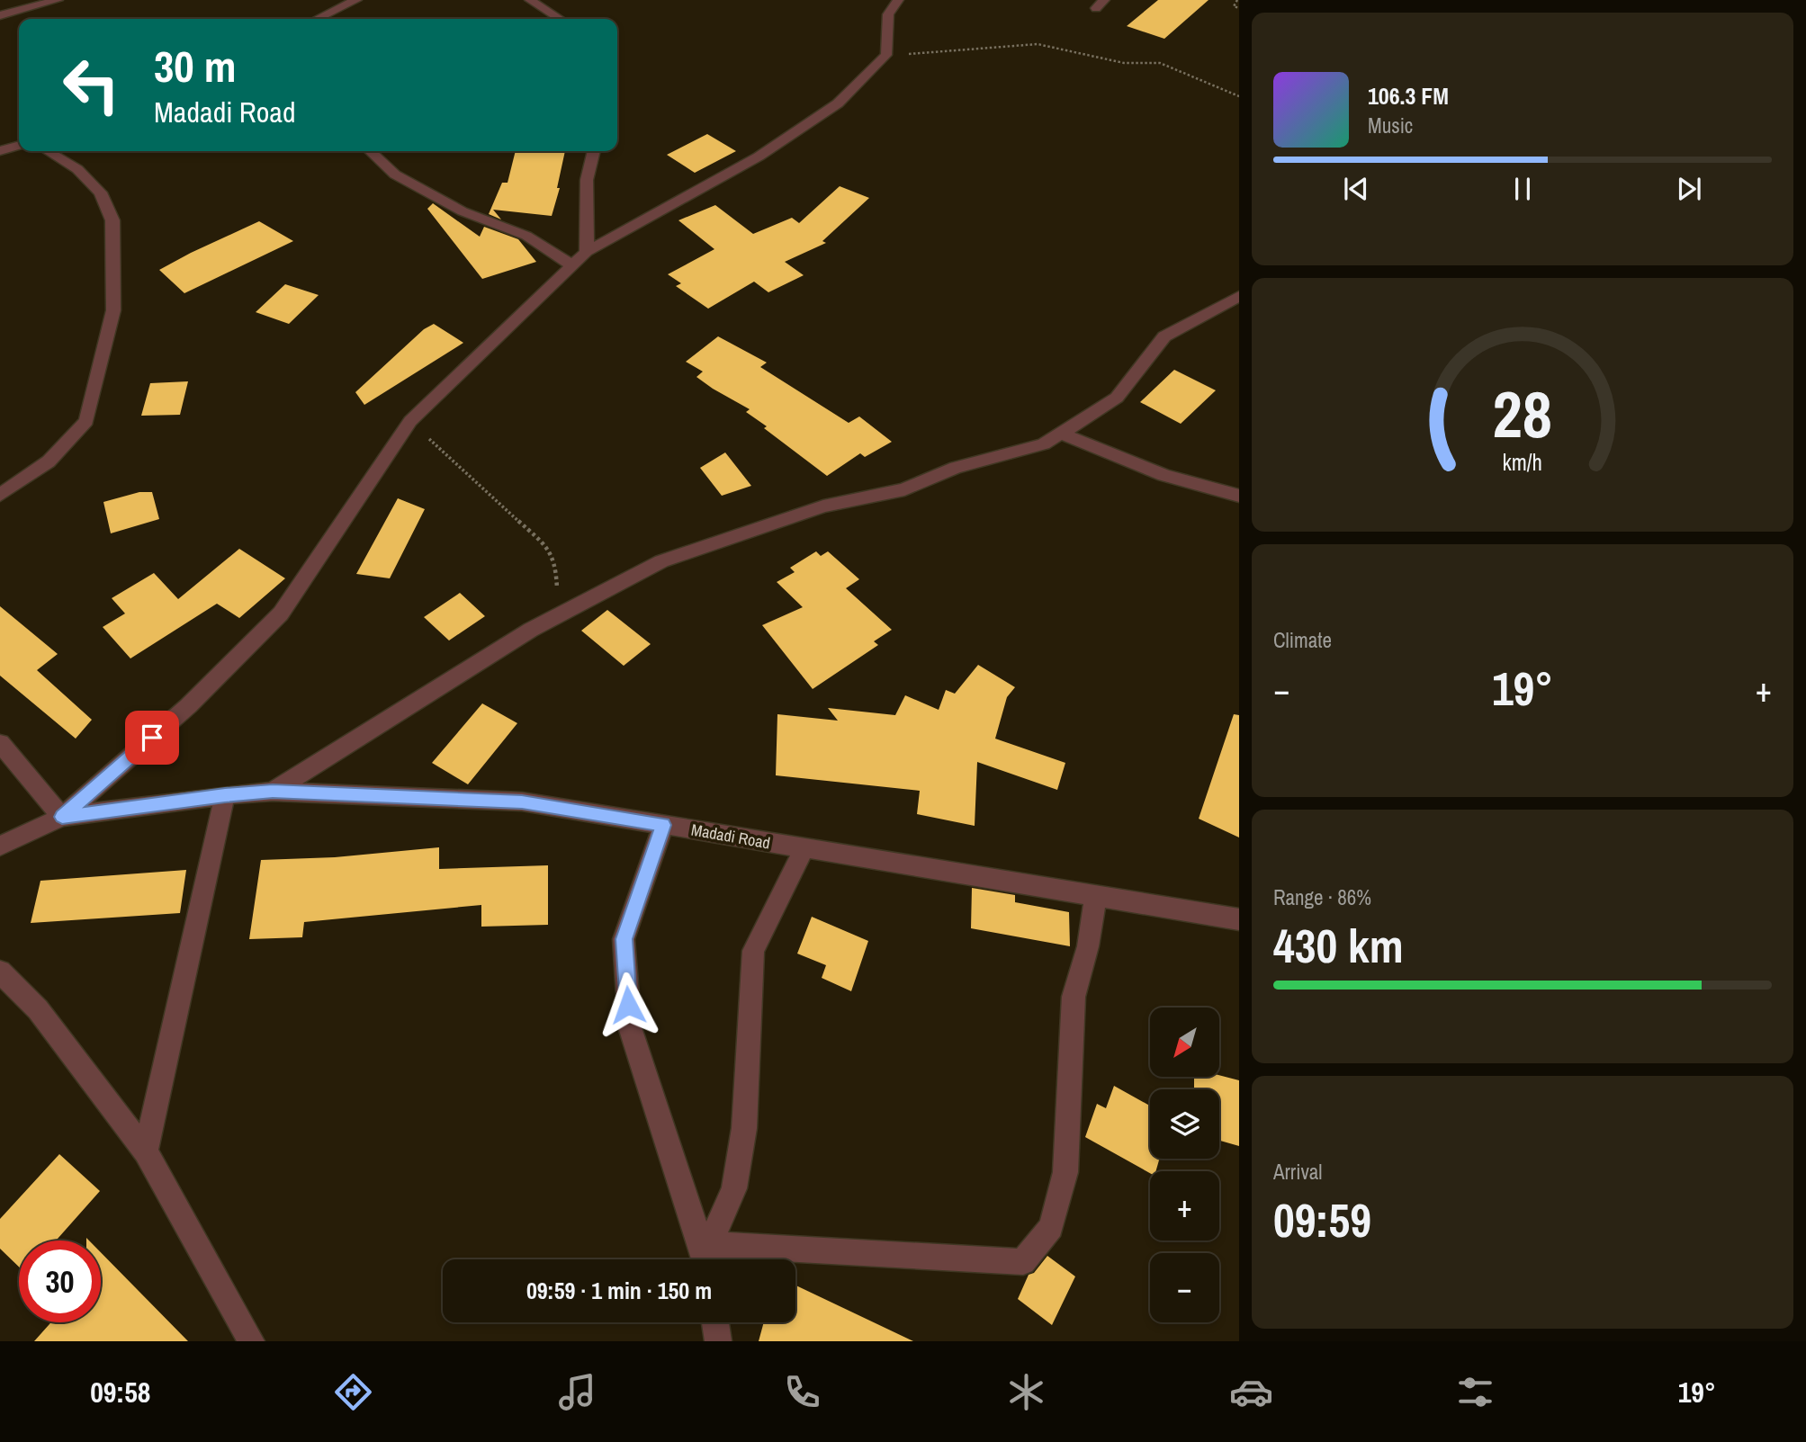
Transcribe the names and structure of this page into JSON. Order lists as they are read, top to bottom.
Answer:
{
  "streets": {
    "street": ["Madadi Road"]
  },
  "north": "bottom left",
  "page": {
    "turn": ["30 m", "Madadi Road"],
    "song": ["106.3 FM", "Music"],
    "tile": [
      "Climate",
      ["Range · 86%", "430 km"],
      ["Arrival", "09:59"]
    ],
    "heat": ["−", "19°", "+"],
    "map_buttons": ["+", "−"],
    "limit": "30",
    "trip": "09:59 · 1 min · 150 m",
    "tabs": ["09:58", "19°"],
    "gauge": ["28", "km/h"]
  }
}
